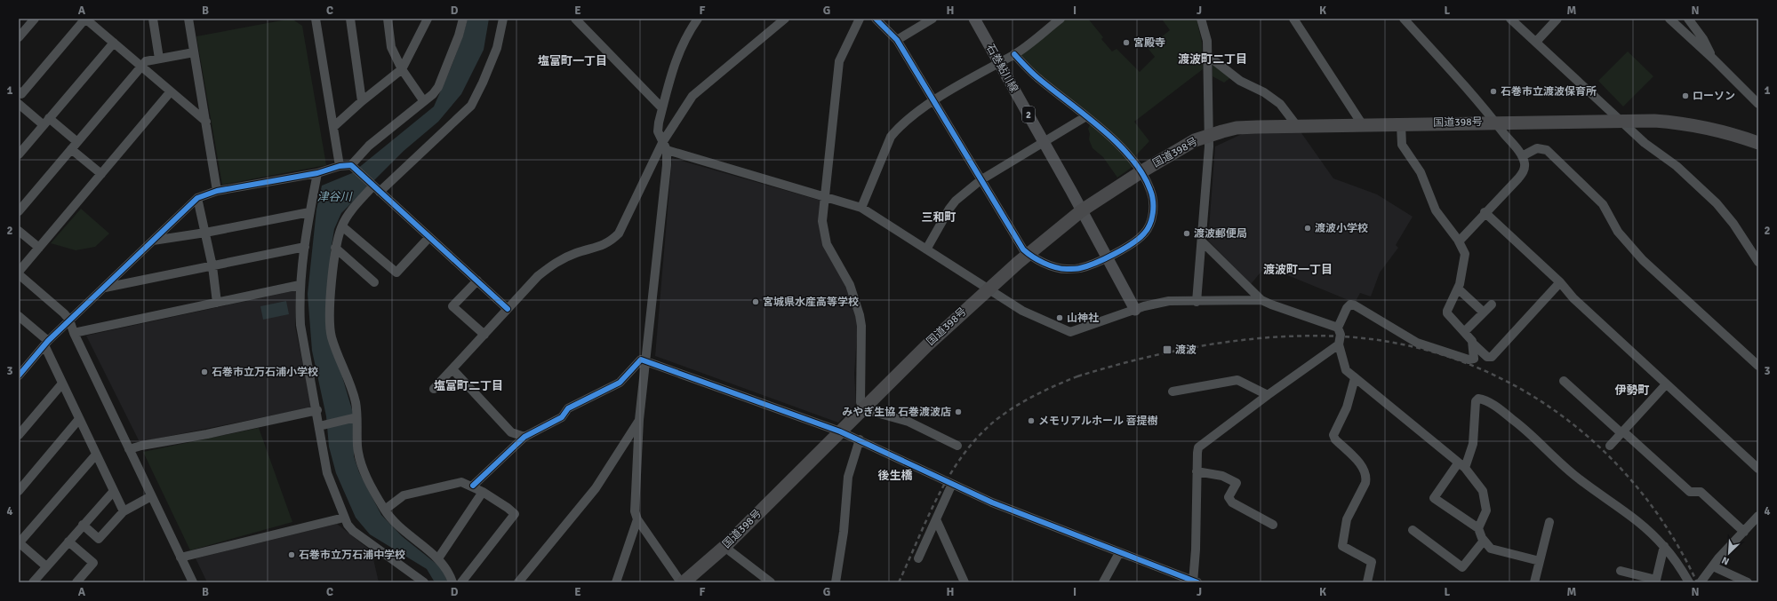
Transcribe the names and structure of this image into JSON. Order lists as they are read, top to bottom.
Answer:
{
  "streets": {
    "highway": ["国道398号"],
    "main road": ["石巻鮎川線", "2"]
  },
  "crossings": [
    ["石巻鮎川線", "国道398号"]
  ],
  "districts": [
    "渡波町二丁目",
    "塩富町一丁目",
    "三和町",
    "渡波町一丁目",
    "塩富町二丁目",
    "伊勢町",
    "後生橋"
  ],
  "water": ["津谷川"],
  "places": {
    "other": [
      "宮殿寺",
      "石巻市立渡波保育所",
      "ローソン",
      "渡波小学校",
      "渡波郵便局",
      "宮城県水産高等学校",
      "山神社",
      "石巻市立万石浦小学校",
      "みやぎ生協 石巻渡波店",
      "メモリアルホール 菩提樹",
      "石巻市立万石浦中学校"
    ],
    "transit": ["渡波"]
  },
  "north": "bottom left",
  "grid": {
    "columns": [
      "A",
      "B",
      "C",
      "D",
      "E",
      "F",
      "G",
      "H",
      "I",
      "J",
      "K",
      "L",
      "M",
      "N"
    ],
    "rows": [
      "1",
      "2",
      "3",
      "4"
    ]
  }
}
